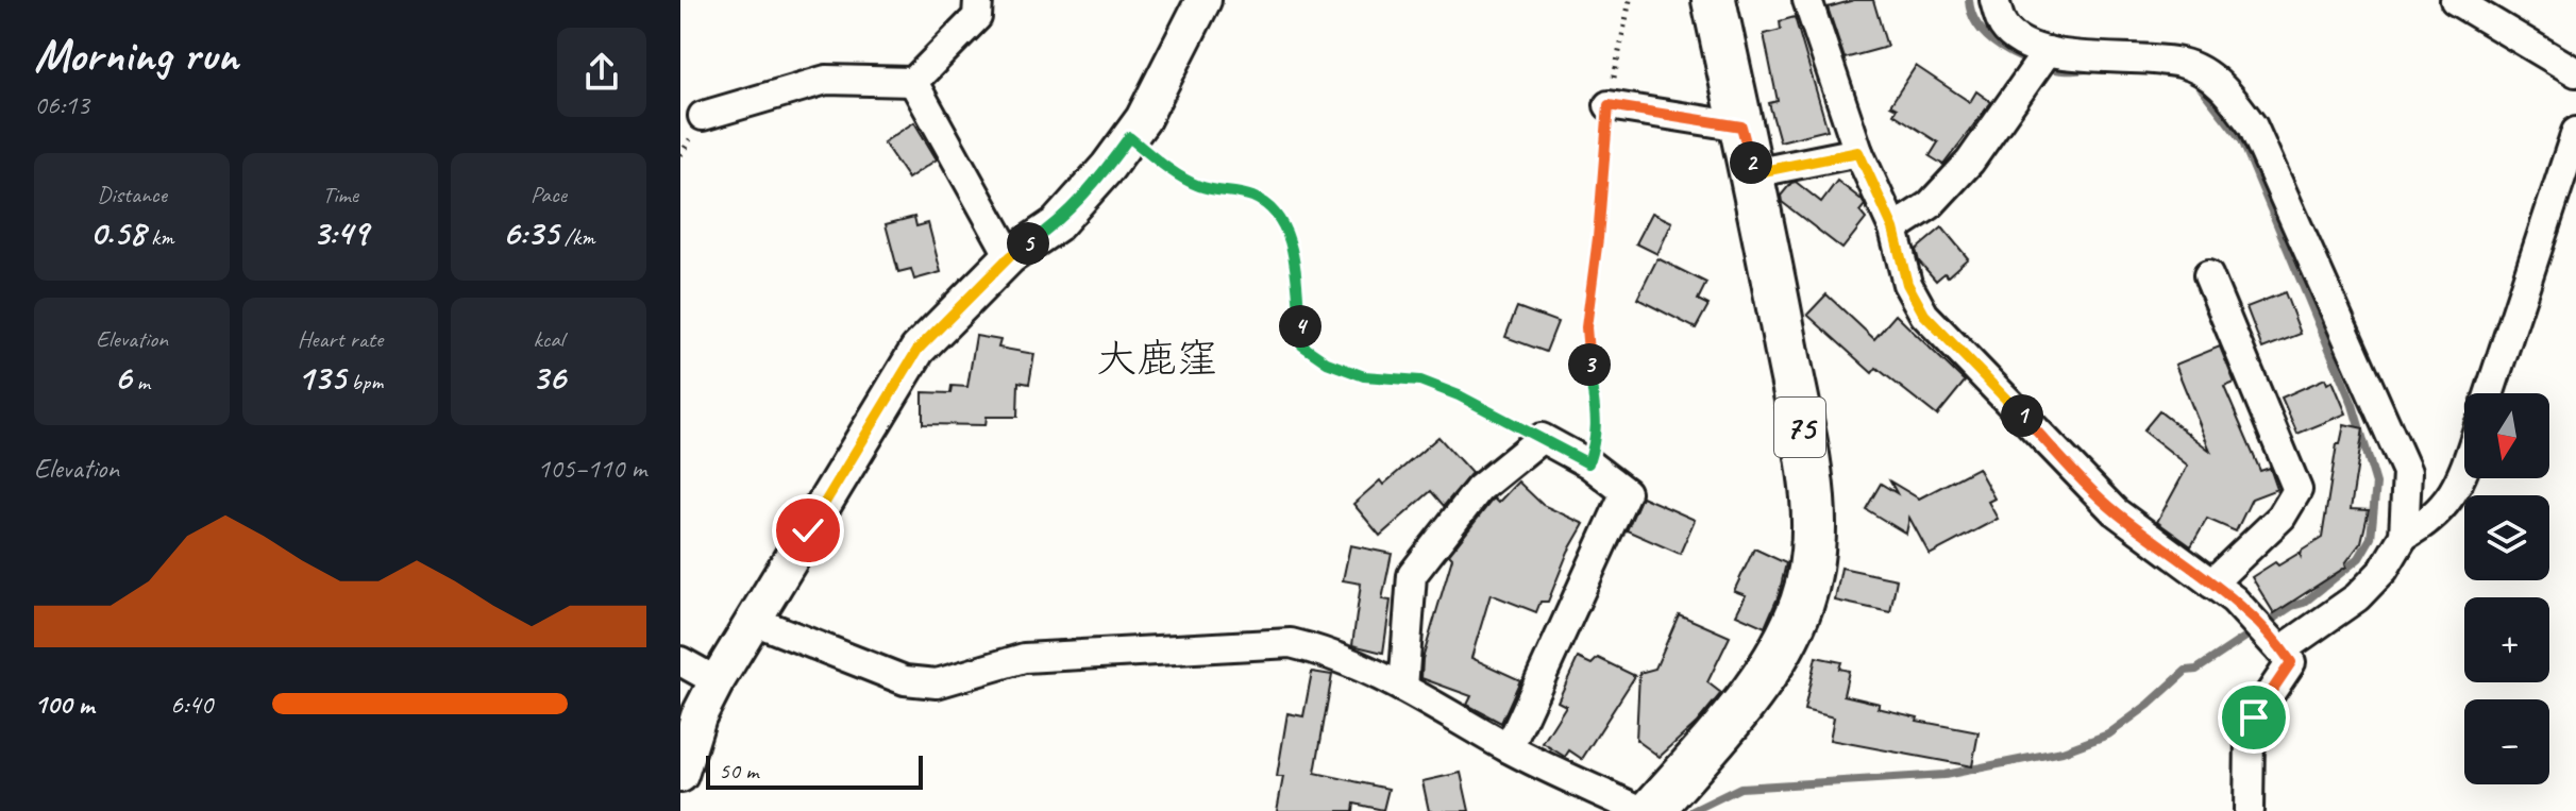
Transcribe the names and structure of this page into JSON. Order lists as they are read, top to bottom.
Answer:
{
  "streets": {
    "main road": ["75"]
  },
  "districts": ["大鹿窪"],
  "scale_bar": "50 m",
  "north": "bottom",
  "page": {
    "heading": ["Morning run", "06:13"],
    "pins": [
      "2",
      "5",
      "4",
      "3",
      "1"
    ],
    "stats": [
      ["Distance", "0.58 km"],
      ["Time", "3:49"],
      ["Pace", "6:35 /km"],
      ["Elevation", "6 m"],
      ["Heart rate", "135 bpm"],
      ["kcal", "36"]
    ],
    "map_buttons": ["+", "−"],
    "chart": ["Elevation", "105–110 m"],
    "list": [
      {
        "name": "100 m",
        "note": "6:40"
      }
    ],
    "scale": "50 m"
  }
}
